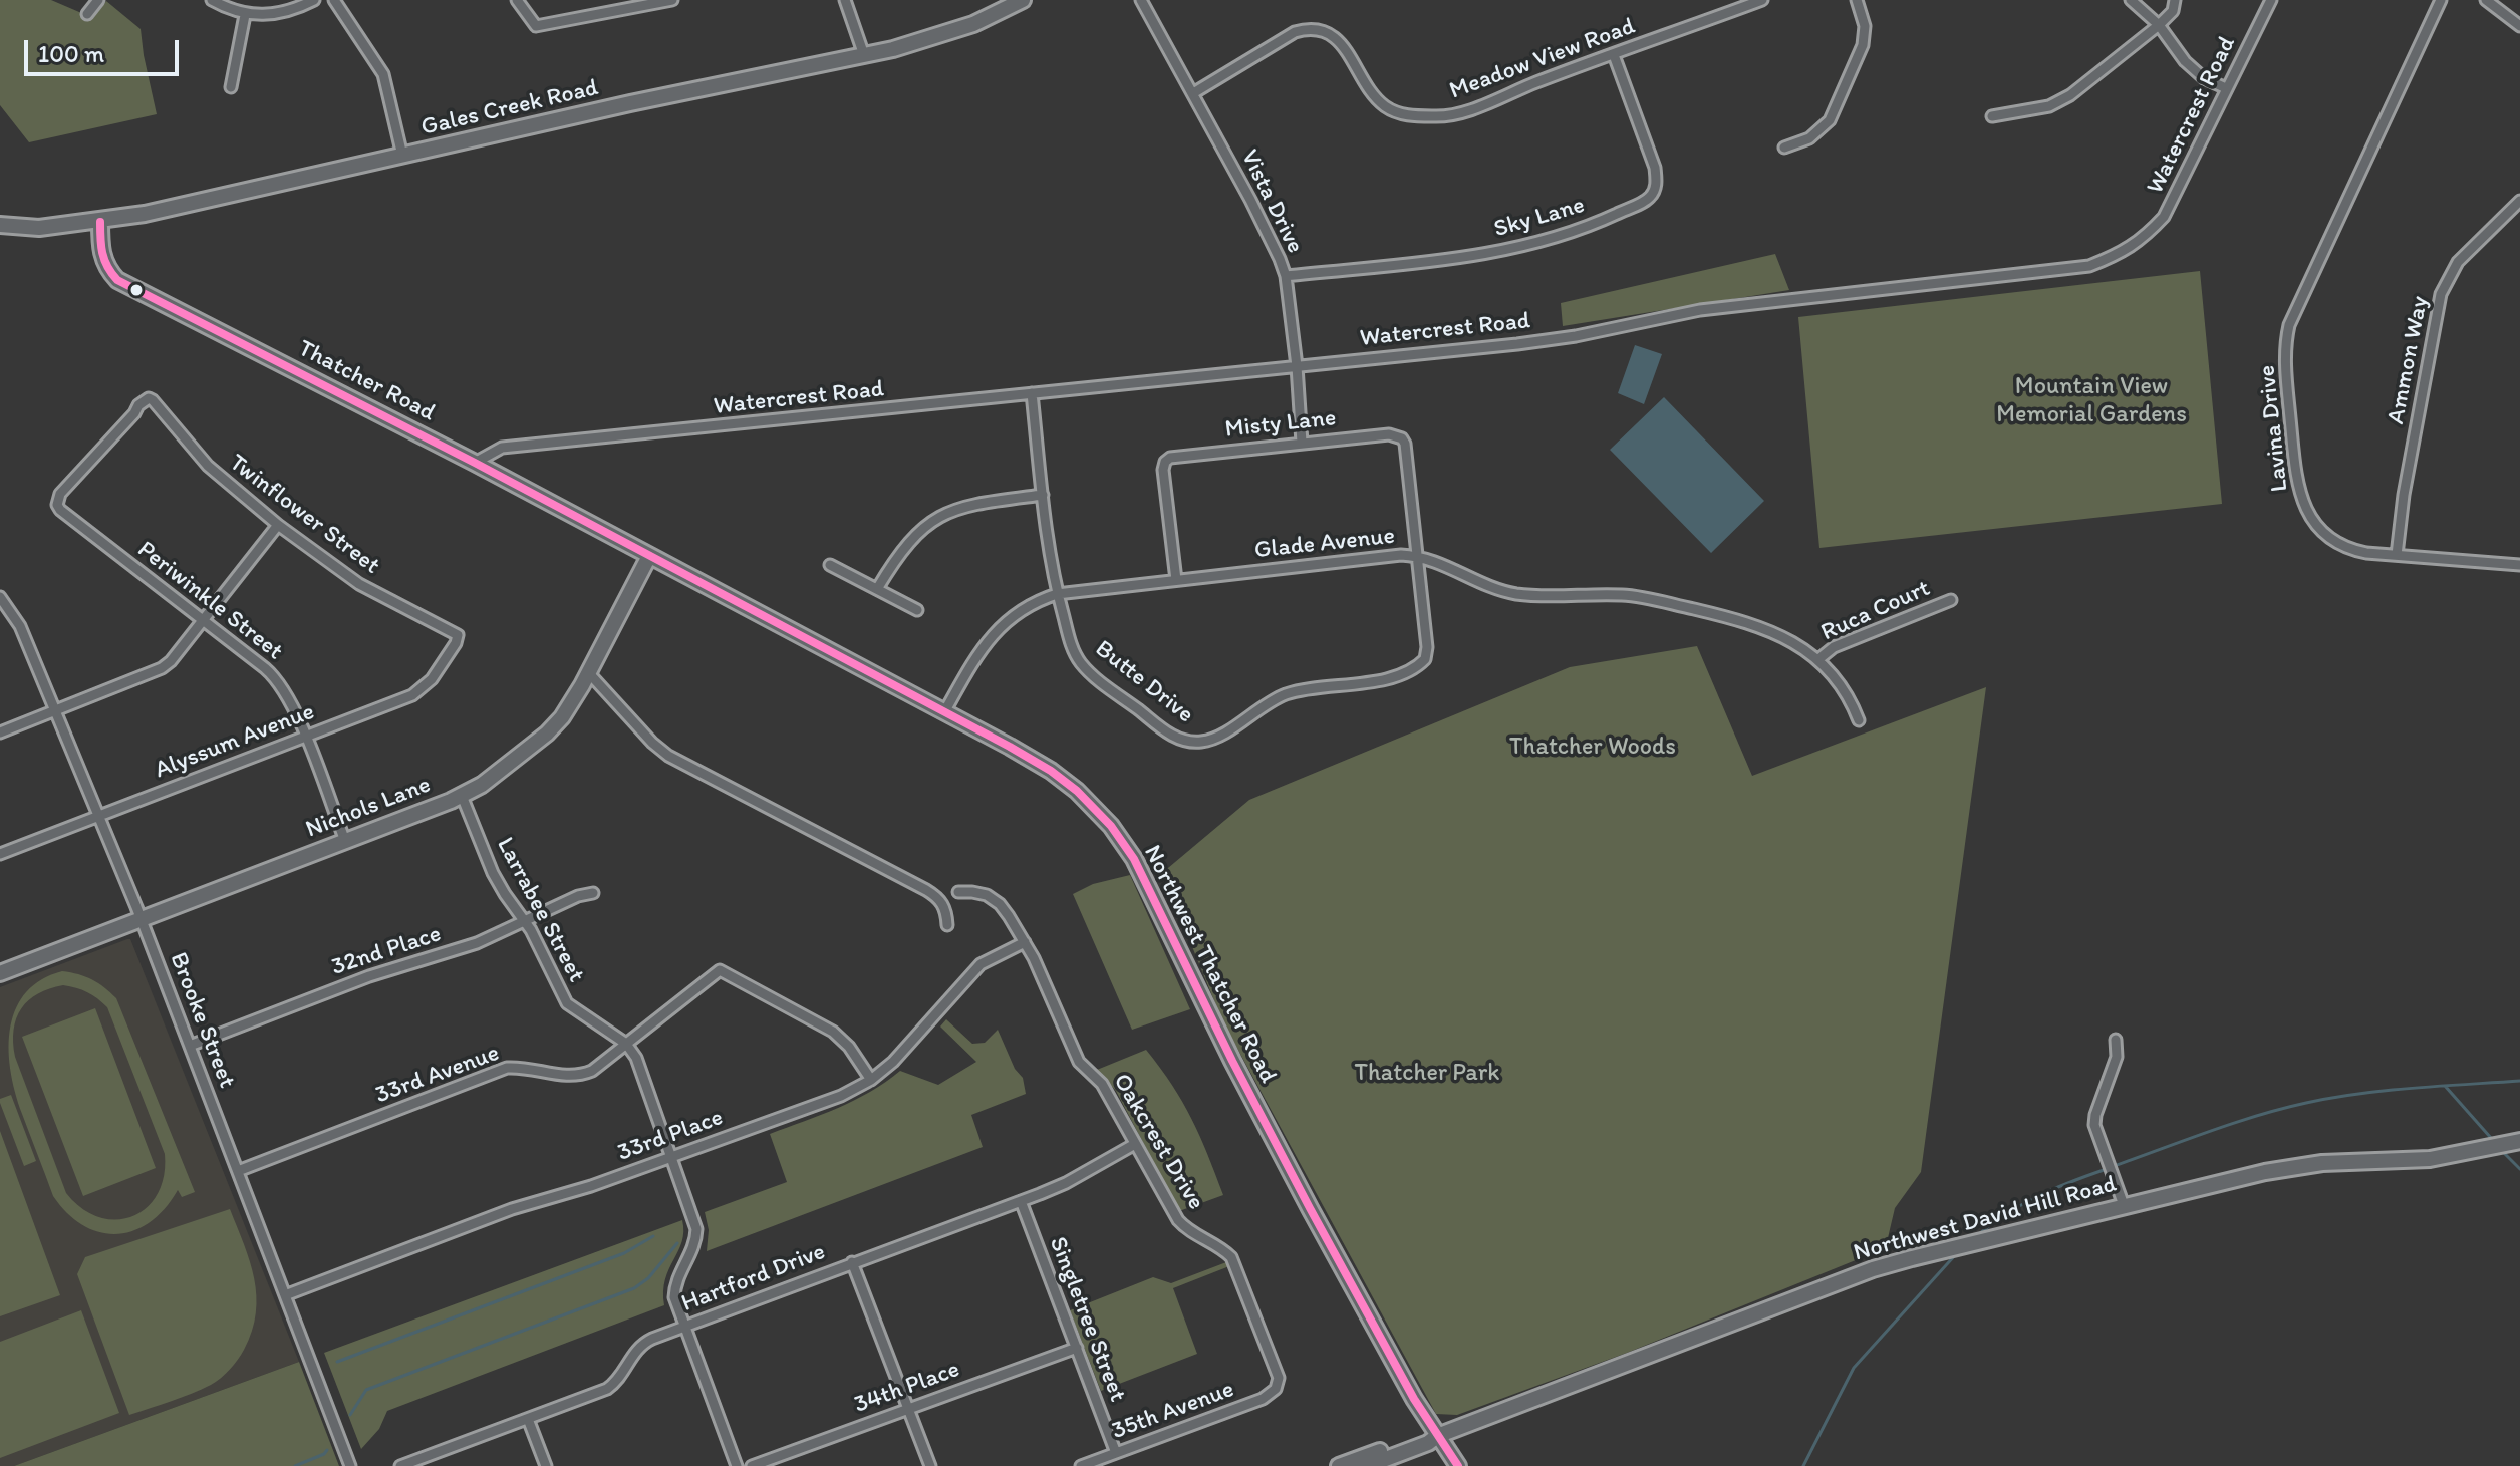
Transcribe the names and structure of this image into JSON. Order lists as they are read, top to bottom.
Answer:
{
  "streets": {
    "street": [
      "Meadow View Road",
      "Gales Creek Road",
      "Watercrest Road",
      "Vista Drive",
      "Sky Lane",
      "Ammon Way",
      "Thatcher Road",
      "Misty Lane",
      "Lavina Drive",
      "Twinflower Street",
      "Glade Avenue",
      "Periwinkle Street",
      "Ruca Court",
      "Butte Drive",
      "Alyssum Avenue",
      "Nichols Lane",
      "Larrabee Street",
      "32nd Place",
      "Northwest Thatcher Road",
      "Brooke Street",
      "33rd Avenue",
      "33rd Place",
      "Oakcrest Drive",
      "Northwest David Hill Road",
      "Hartford Drive",
      "Singletree Street",
      "34th Place",
      "35th Avenue"
    ]
  },
  "crossings": [
    ["Meadow View Road", "Vista Drive"],
    ["Meadow View Road", "Sky Lane"],
    ["Gales Creek Road", "Thatcher Road"],
    ["Watercrest Road", "Vista Drive"],
    ["Watercrest Road", "Thatcher Road"],
    ["Watercrest Road", "Butte Drive"],
    ["Vista Drive", "Sky Lane"],
    ["Vista Drive", "Misty Lane"],
    ["Ammon Way", "Lavina Drive"],
    ["Thatcher Road", "Nichols Lane"],
    ["Thatcher Road", "Northwest Thatcher Road"],
    ["Misty Lane", "Glade Avenue"],
    ["Misty Lane", "Butte Drive"],
    ["Twinflower Street", "Periwinkle Street"],
    ["Twinflower Street", "Alyssum Avenue"],
    ["Glade Avenue", "Ruca Court"],
    ["Glade Avenue", "Butte Drive"],
    ["Glade Avenue", "Northwest Thatcher Road"],
    ["Periwinkle Street", "Alyssum Avenue"],
    ["Periwinkle Street", "Nichols Lane"],
    ["Alyssum Avenue", "Brooke Street"],
    ["Nichols Lane", "Larrabee Street"],
    ["Nichols Lane", "Northwest Thatcher Road"],
    ["Nichols Lane", "Brooke Street"],
    ["Larrabee Street", "32nd Place"],
    ["Larrabee Street", "33rd Avenue"],
    ["Larrabee Street", "33rd Place"],
    ["Larrabee Street", "Hartford Drive"],
    ["32nd Place", "Brooke Street"],
    ["Northwest Thatcher Road", "Northwest David Hill Road"],
    ["Brooke Street", "33rd Avenue"],
    ["Brooke Street", "33rd Place"],
    ["33rd Avenue", "33rd Place"],
    ["33rd Place", "Oakcrest Drive"],
    ["Oakcrest Drive", "Hartford Drive"],
    ["Oakcrest Drive", "35th Avenue"],
    ["Hartford Drive", "Singletree Street"],
    ["Singletree Street", "34th Place"],
    ["Singletree Street", "35th Avenue"]
  ],
  "parks": ["Mountain View Memorial Gardens", "Thatcher Woods", "Thatcher Park"],
  "scale_bar": "100 m"
}
